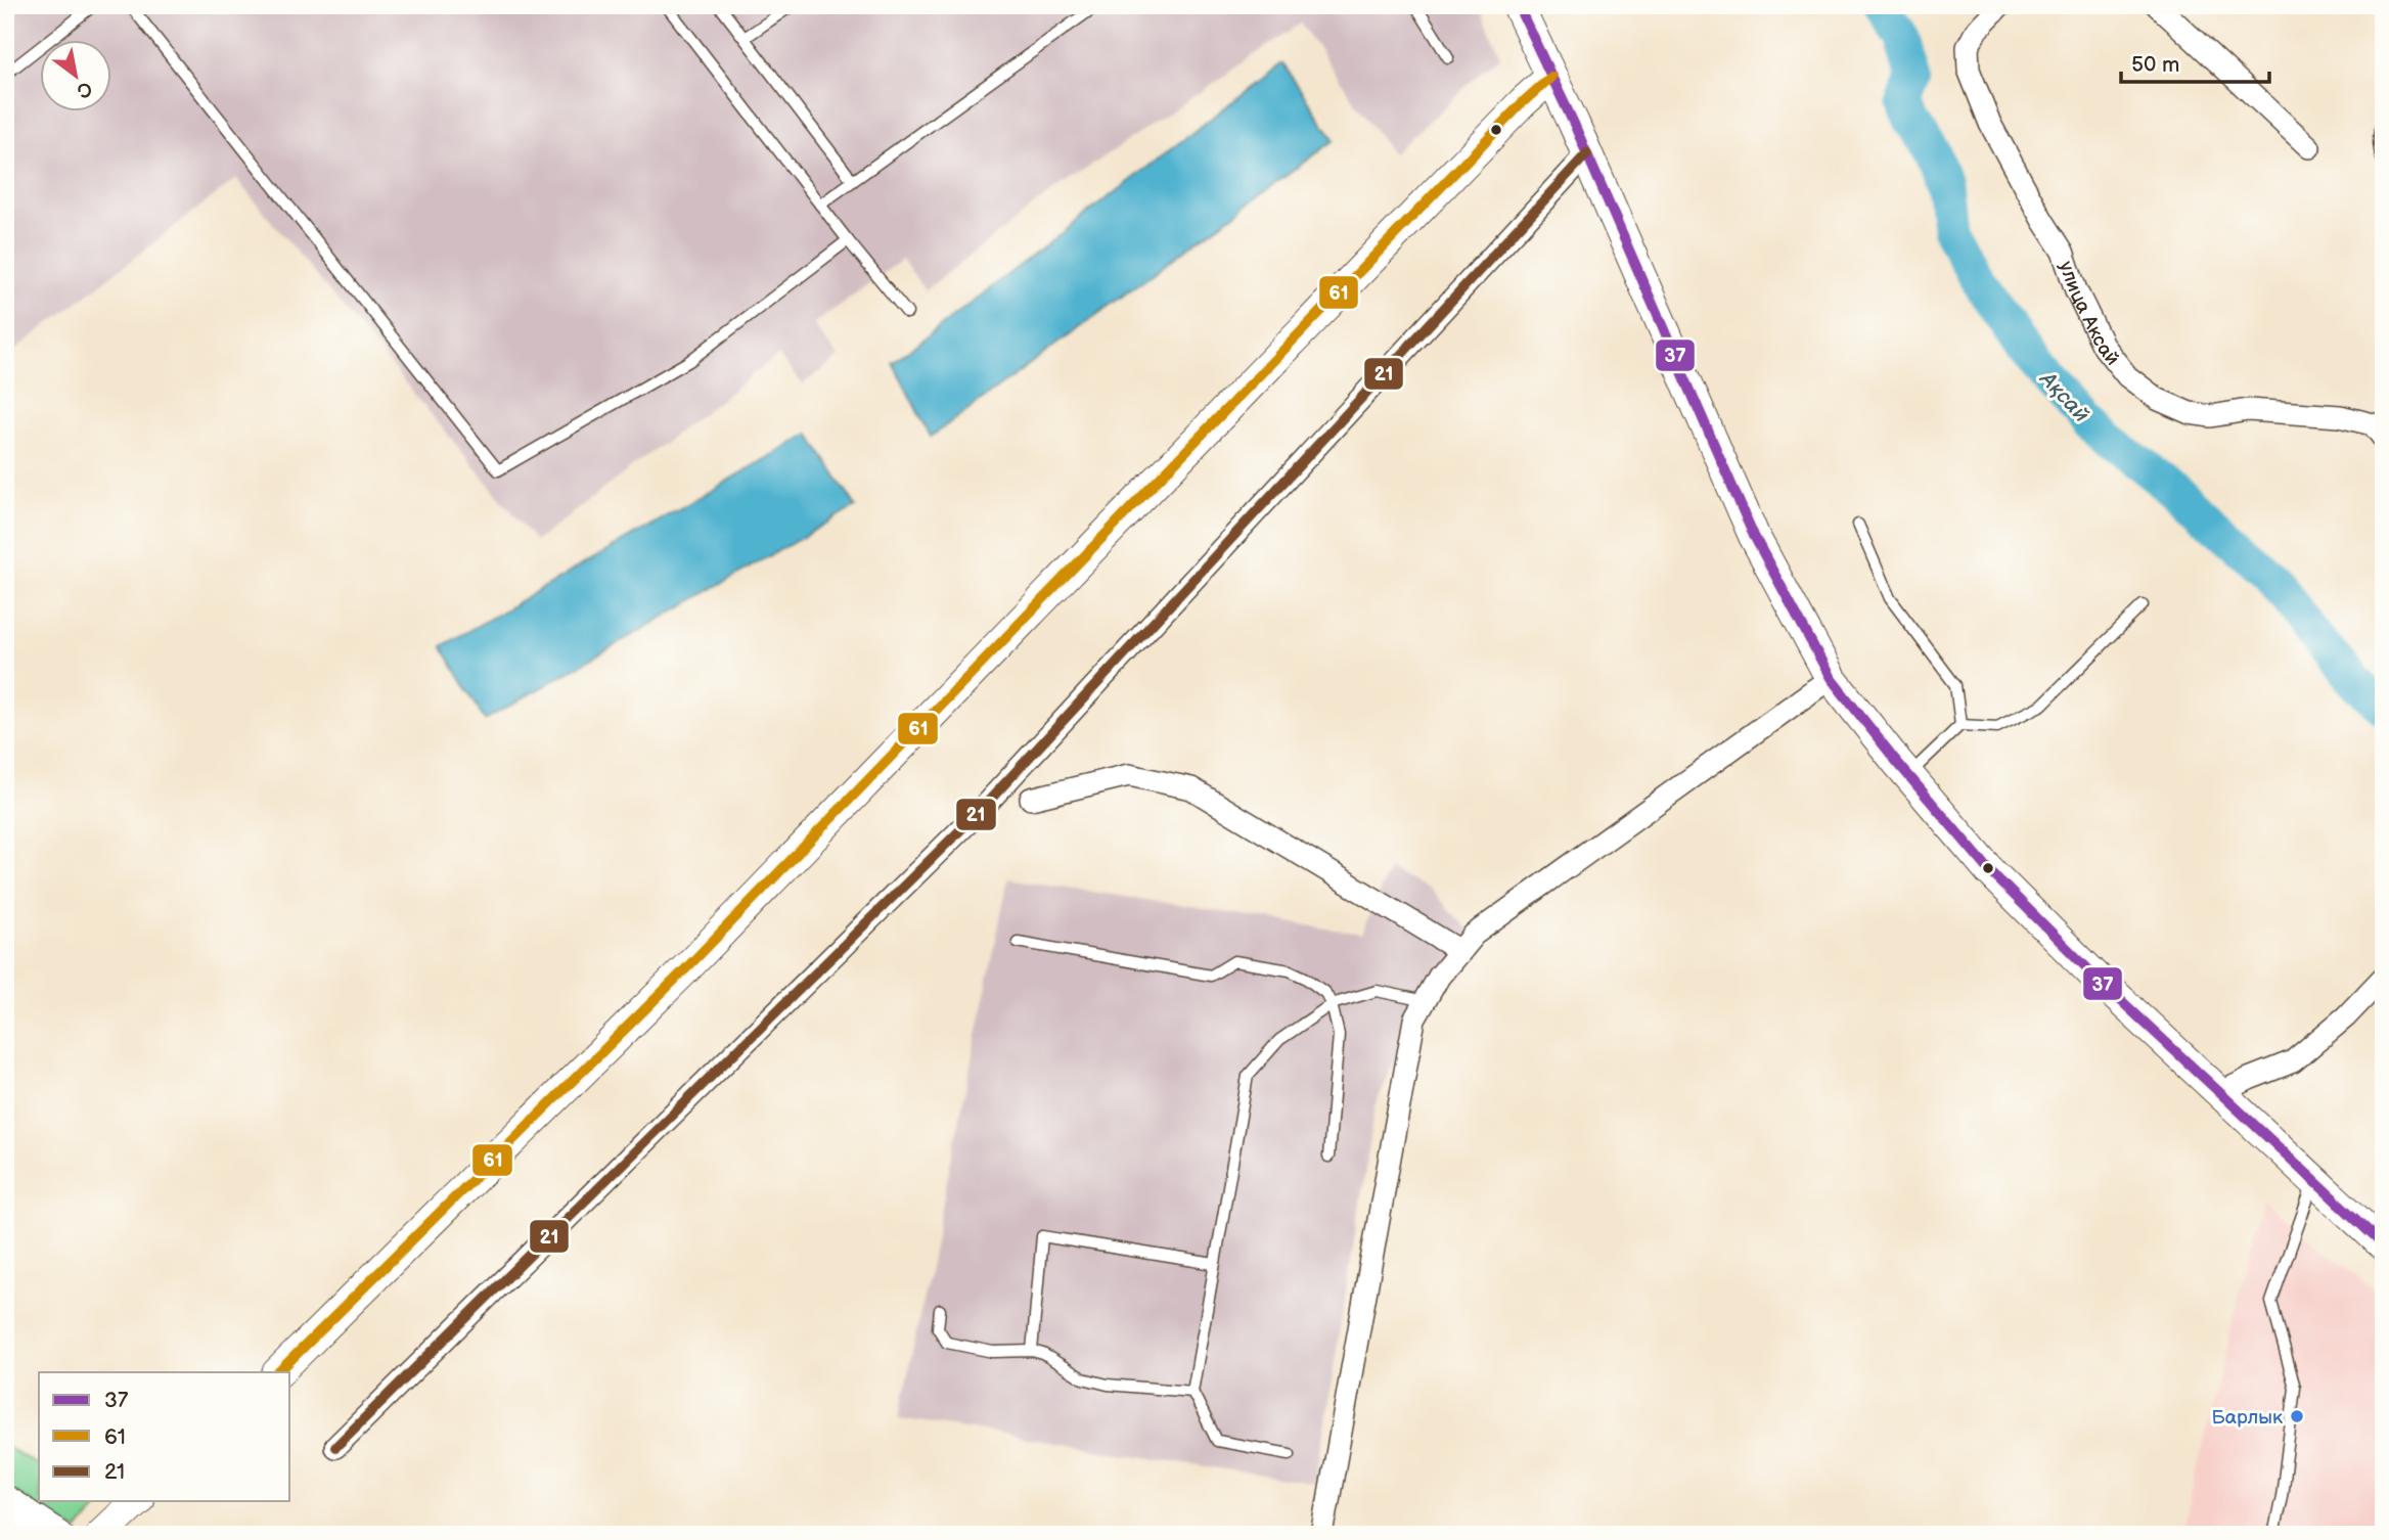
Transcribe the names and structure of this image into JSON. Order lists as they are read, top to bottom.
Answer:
{
  "streets": {
    "street": ["улица Аксай"]
  },
  "water": ["Ақсай"],
  "places": ["Барлык"],
  "lines": ["transit line 37", "transit line 61", "transit line 21"],
  "legend": ["37", "61", "21"],
  "scale_bar": "50 m",
  "north": "bottom right"
}
